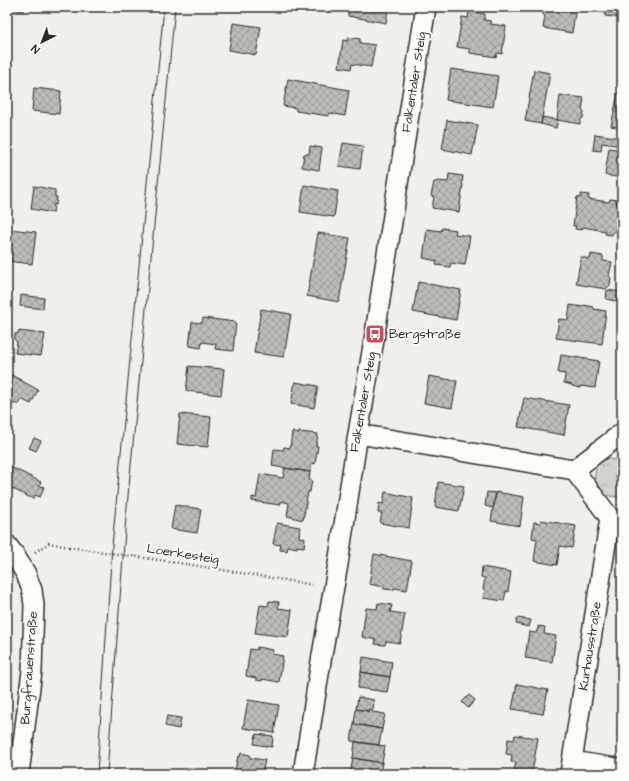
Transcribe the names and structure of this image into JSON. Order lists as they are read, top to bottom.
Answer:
{
  "streets": {
    "street": ["Falkentaler Steig", "Kurhausstraße", "Burgfrauenstraße"],
    "path": ["Loerkesteig"]
  },
  "places": {
    "bus stop": ["Bergstraße"]
  },
  "north": "bottom left"
}
